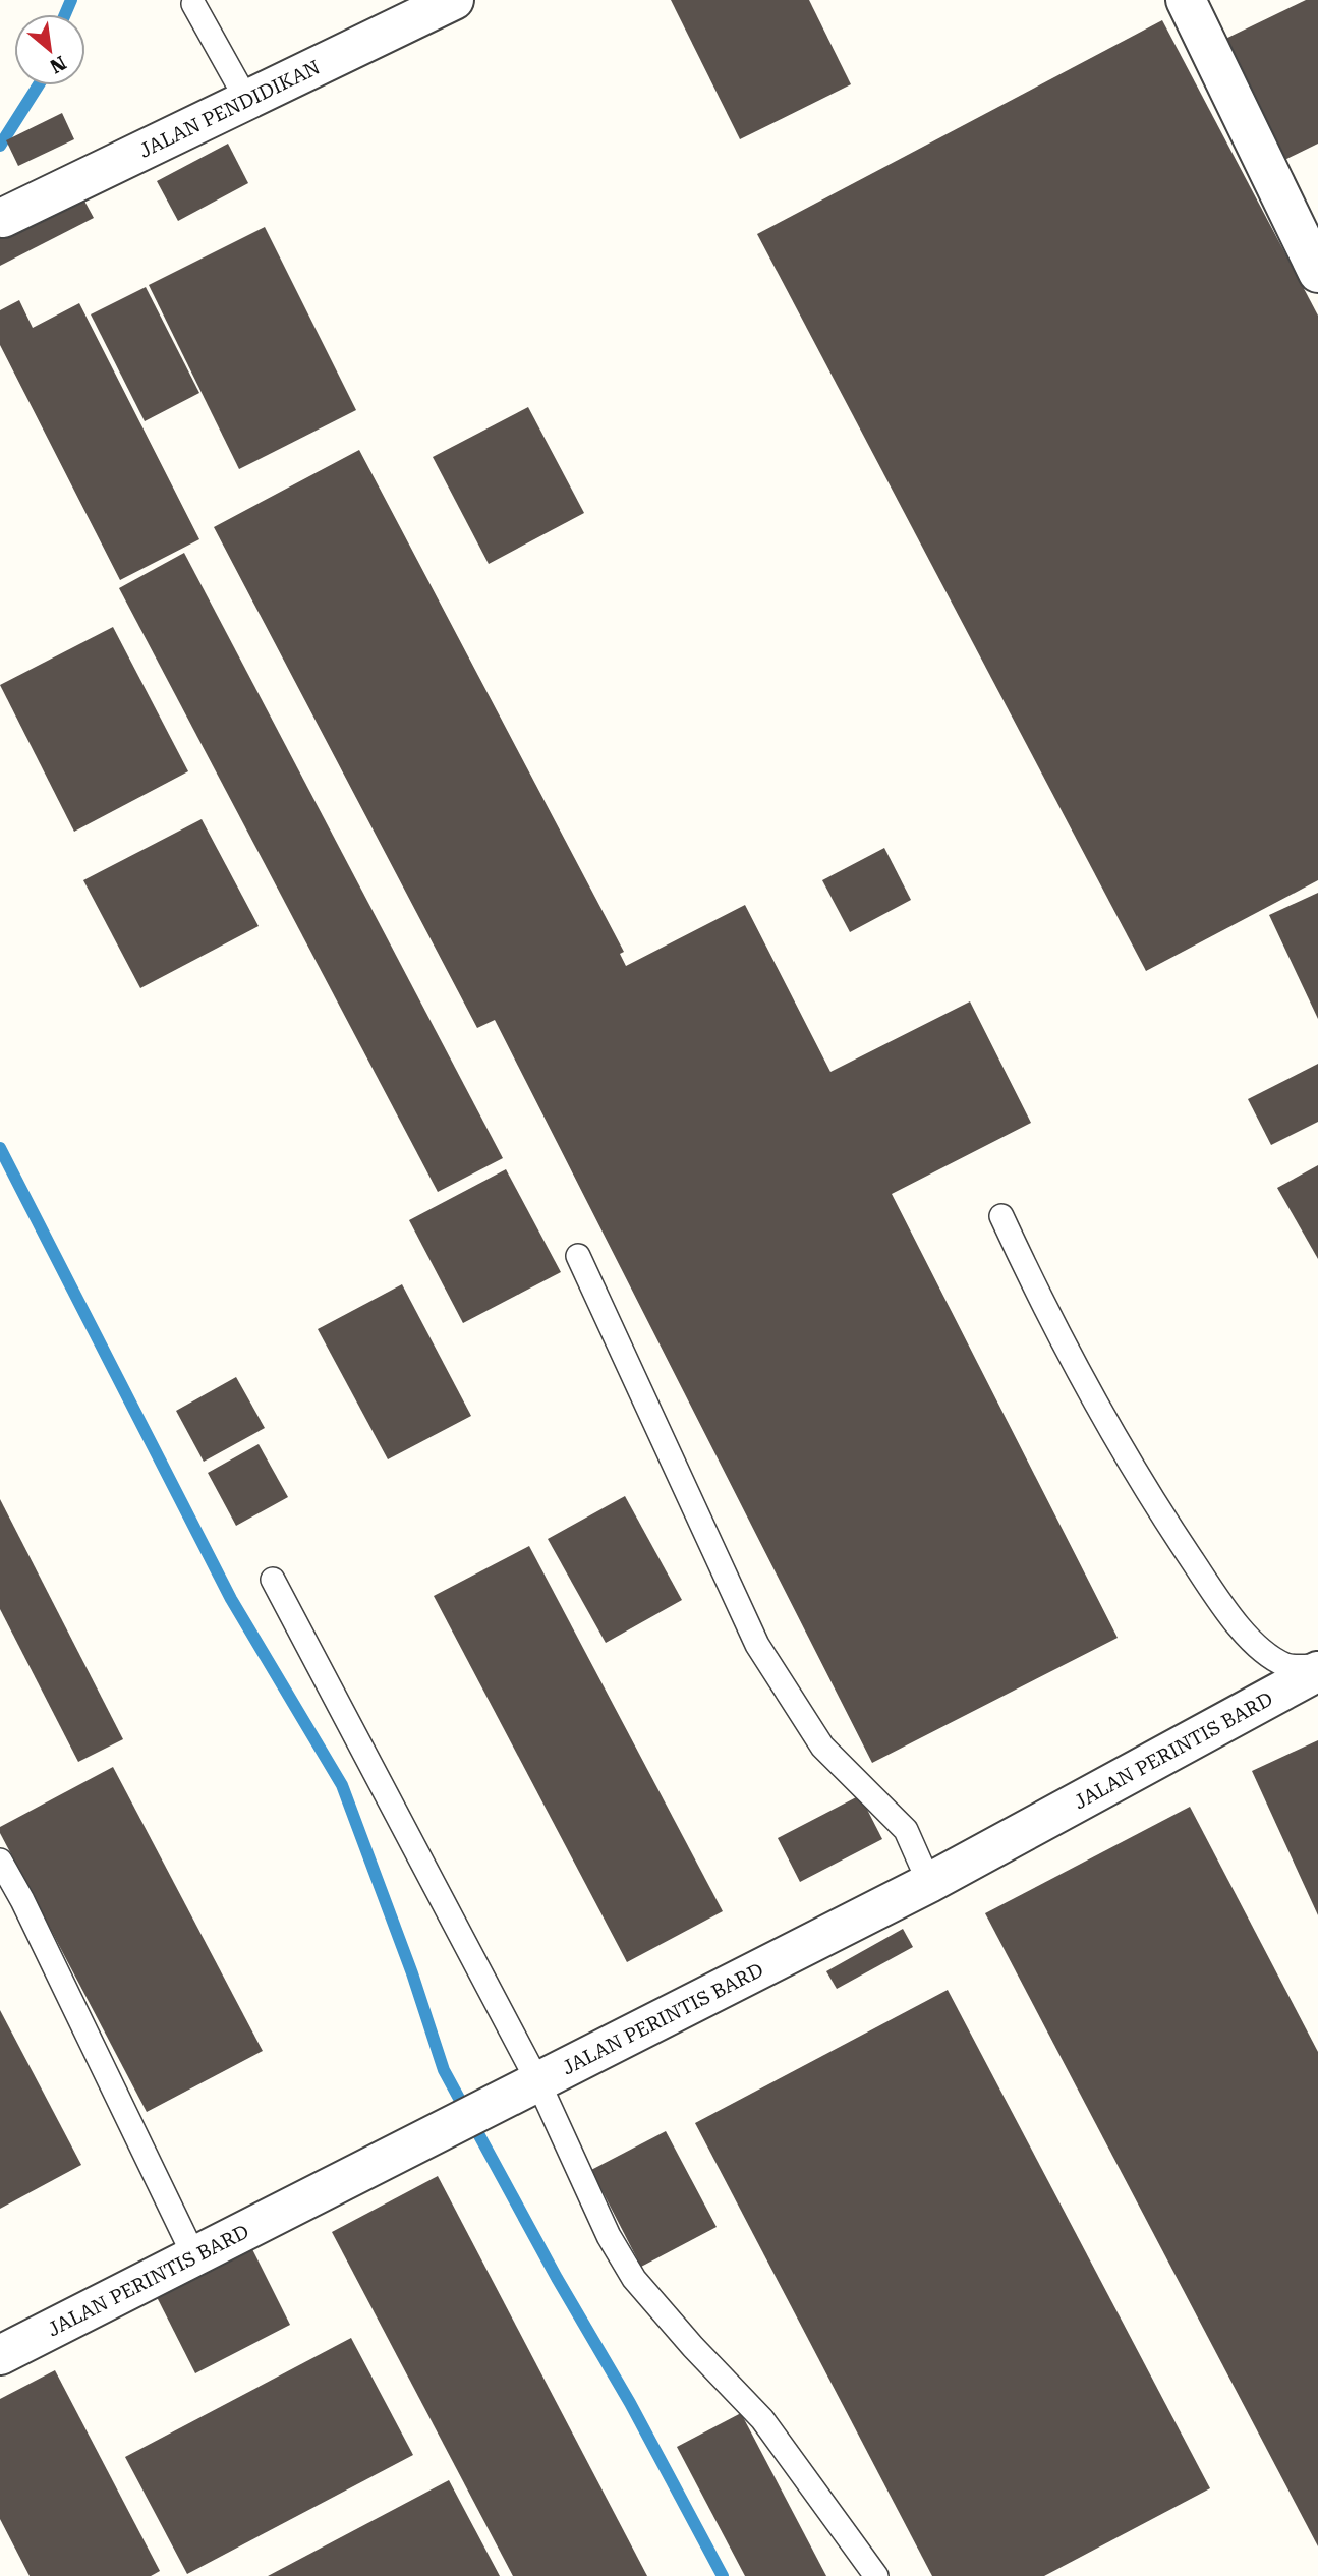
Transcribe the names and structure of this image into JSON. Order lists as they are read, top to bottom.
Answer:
{
  "streets": {
    "street": ["JALAN PENDIDIKAN", "JALAN PERINTIS BARD"]
  },
  "north": "bottom right"
}
